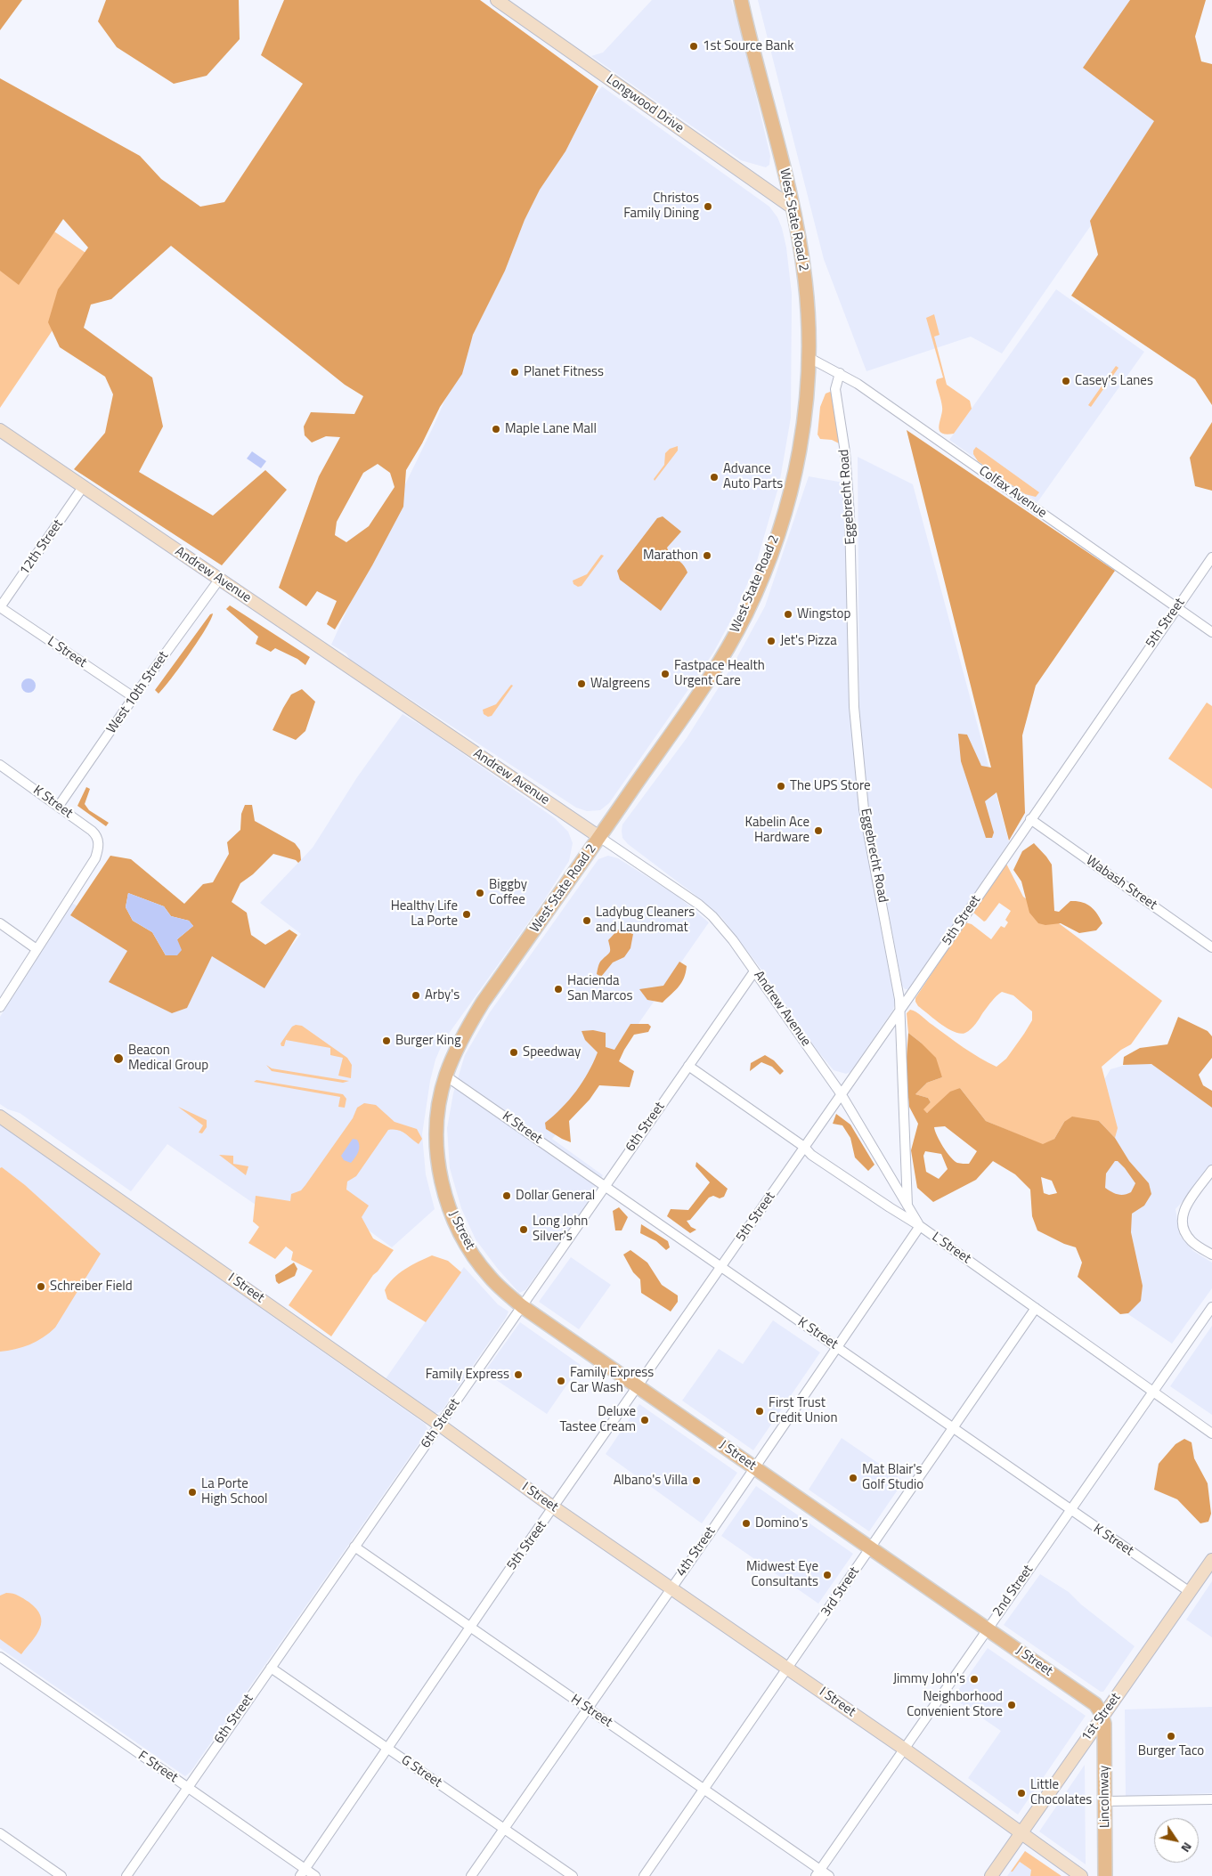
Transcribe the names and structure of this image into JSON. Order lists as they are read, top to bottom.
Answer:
{
  "streets": {
    "main road": ["West State Road 2", "J Street", "Lincolnway"],
    "street": [
      "Longwood Drive",
      "Colfax Avenue",
      "Eggebrecht Road",
      "12th Street",
      "Andrew Avenue",
      "5th Street",
      "L Street",
      "West 10th Street",
      "K Street",
      "Wabash Street",
      "6th Street",
      "I Street",
      "4th Street",
      "2nd Street",
      "3rd Street",
      "H Street",
      "1st Street",
      "F Street",
      "G Street"
    ]
  },
  "crossings": [
    ["Longwood Drive", "West State Road 2"],
    ["West State Road 2", "Colfax Avenue"],
    ["West State Road 2", "Andrew Avenue"],
    ["West State Road 2", "K Street"],
    ["West State Road 2", "J Street"],
    ["Colfax Avenue", "Eggebrecht Road"],
    ["Colfax Avenue", "5th Street"],
    ["Eggebrecht Road", "Andrew Avenue"],
    ["Eggebrecht Road", "5th Street"],
    ["12th Street", "Andrew Avenue"],
    ["12th Street", "L Street"],
    ["Andrew Avenue", "5th Street"],
    ["Andrew Avenue", "L Street"],
    ["Andrew Avenue", "West 10th Street"],
    ["Andrew Avenue", "6th Street"],
    ["Andrew Avenue", "4th Street"],
    ["5th Street", "L Street"],
    ["5th Street", "K Street"],
    ["5th Street", "Wabash Street"],
    ["5th Street", "J Street"],
    ["5th Street", "I Street"],
    ["5th Street", "H Street"],
    ["5th Street", "F Street"],
    ["5th Street", "G Street"],
    ["L Street", "West 10th Street"],
    ["L Street", "6th Street"],
    ["L Street", "4th Street"],
    ["L Street", "2nd Street"],
    ["L Street", "3rd Street"],
    ["West 10th Street", "K Street"],
    ["K Street", "6th Street"],
    ["K Street", "4th Street"],
    ["K Street", "2nd Street"],
    ["K Street", "3rd Street"],
    ["K Street", "1st Street"],
    ["6th Street", "J Street"],
    ["6th Street", "I Street"],
    ["6th Street", "H Street"],
    ["6th Street", "F Street"],
    ["6th Street", "G Street"],
    ["J Street", "4th Street"],
    ["J Street", "2nd Street"],
    ["J Street", "3rd Street"],
    ["J Street", "1st Street"],
    ["J Street", "Lincolnway"],
    ["I Street", "4th Street"],
    ["I Street", "2nd Street"],
    ["I Street", "3rd Street"],
    ["I Street", "1st Street"],
    ["4th Street", "H Street"],
    ["4th Street", "G Street"],
    ["2nd Street", "H Street"],
    ["3rd Street", "H Street"],
    ["1st Street", "Lincolnway"]
  ],
  "places": [
    "1st Source Bank",
    "Christos Family Dining",
    "Planet Fitness",
    "Casey’s Lanes",
    "Maple Lane Mall",
    "Advance Auto Parts",
    "Marathon",
    "Wingstop",
    "Jet's Pizza",
    "Fastpace Health Urgent Care",
    "Walgreens",
    "The UPS Store",
    "Kabelin Ace Hardware",
    "Biggby Coffee",
    "Healthy Life La Porte",
    "Ladybug Cleaners and Laundromat",
    "Hacienda San Marcos",
    "Arby's",
    "Burger King",
    "Speedway",
    "Beacon Medical Group",
    "Dollar General",
    "Long John Silver's",
    "Schreiber Field",
    "Family Express",
    "Family Express Car Wash",
    "First Trust Credit Union",
    "Deluxe Tastee Cream",
    "Mat Blair's Golf Studio",
    "Albano's Villa",
    "La Porte High School",
    "Domino's",
    "Midwest Eye Consultants",
    "Jimmy John's",
    "Neighborhood Convenient Store",
    "Burger Taco",
    "Little Chocolates"
  ],
  "north": "bottom right"
}
